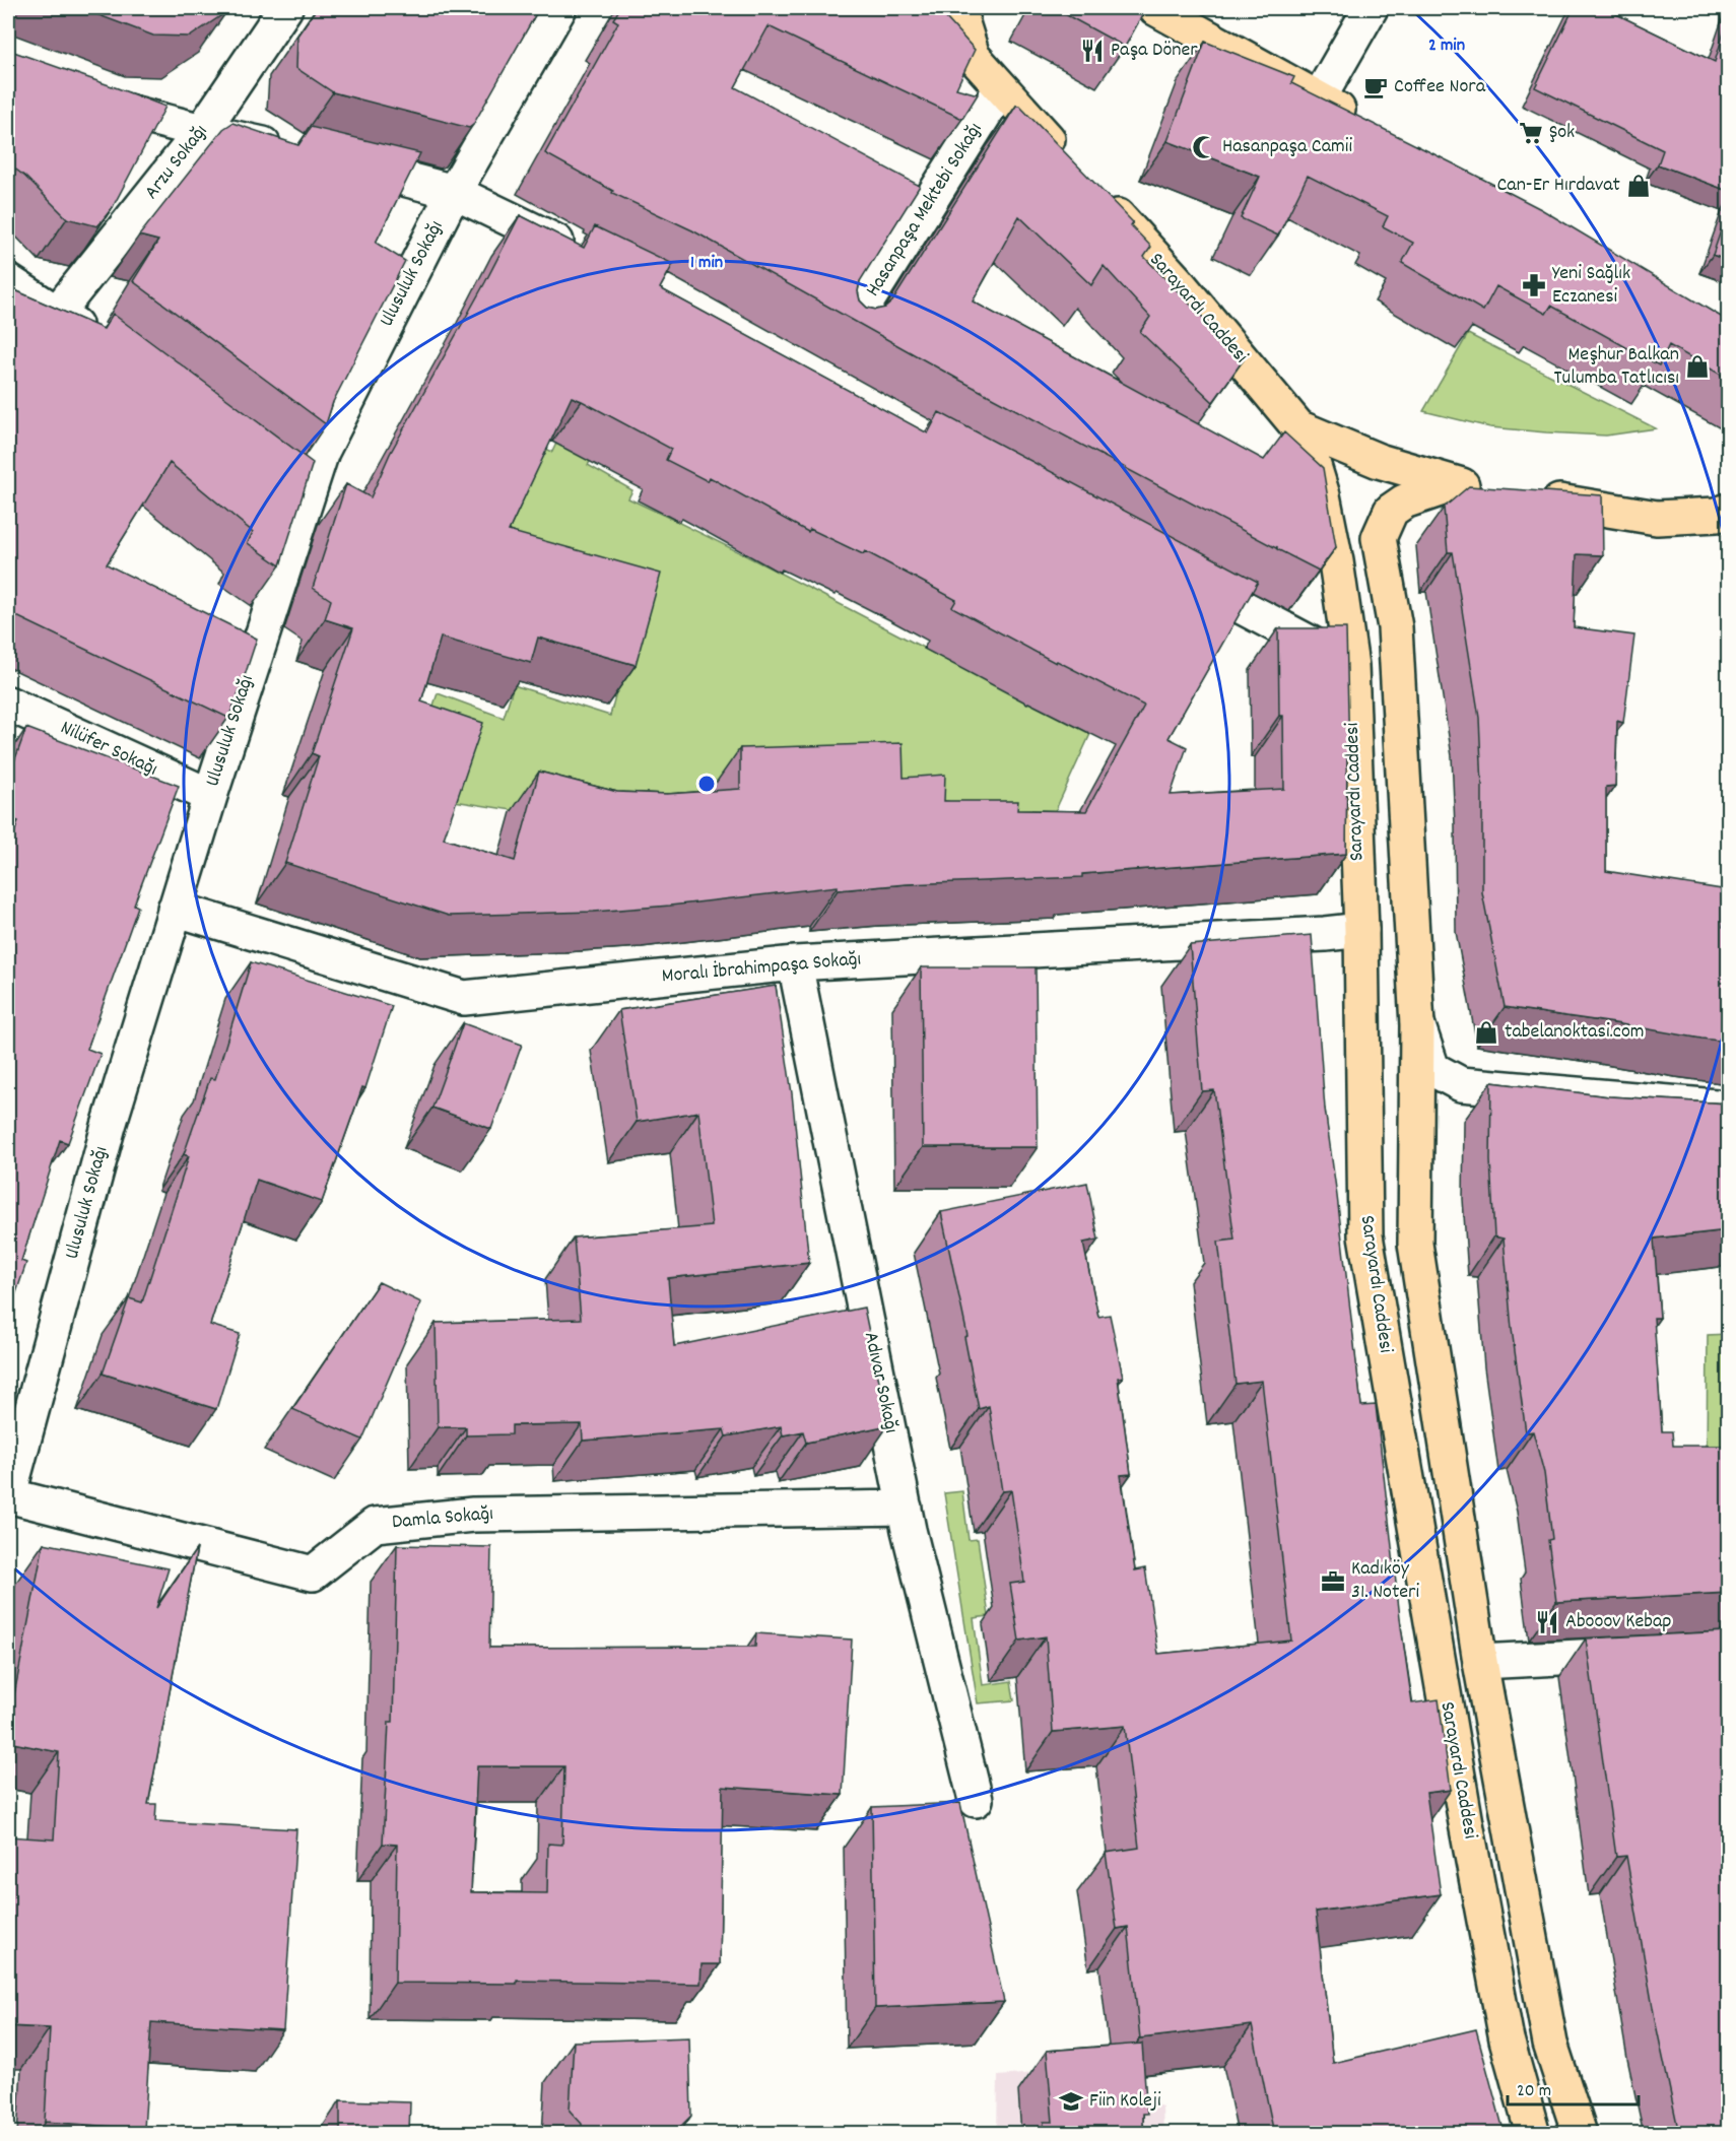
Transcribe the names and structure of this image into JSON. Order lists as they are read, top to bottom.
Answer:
{
  "streets": {
    "main road": ["Sarayardı Caddesi"],
    "street": [
      "Arzu Sokağı",
      "Hasanpaşa Mektebi Sokağı",
      "Ulusuluk Sokağı",
      "Nilüfer Sokağı",
      "Moralı İbrahimpaşa Sokağı",
      "Adıvar Sokağı",
      "Damla Sokağı"
    ]
  },
  "crossings": [
    ["Ulusuluk Sokağı", "Nilüfer Sokağı"],
    ["Ulusuluk Sokağı", "Moralı İbrahimpaşa Sokağı"],
    ["Ulusuluk Sokağı", "Damla Sokağı"],
    ["Sarayardı Caddesi", "Moralı İbrahimpaşa Sokağı"],
    ["Moralı İbrahimpaşa Sokağı", "Adıvar Sokağı"],
    ["Adıvar Sokağı", "Damla Sokağı"]
  ],
  "places": {
    "restaurant": ["Paşa Döner", "Abooov Kebap"],
    "cafe": ["Coffee Nora"],
    "supermarket": ["Şok"],
    "mosque": ["Hasanpaşa Camii"],
    "shop": ["Can-Er Hırdavat", "Meşhur Balkan Tulumba Tatlıcısı", "tabelanoktasi.com"],
    "pharmacy": ["Yeni Sağlık Eczanesi"],
    "office": ["Kadıköy 31. Noteri"],
    "school or university": ["Fiin Koleji"]
  },
  "scale_bar": "20 m",
  "rings": ["2 min", "1 min"]
}
